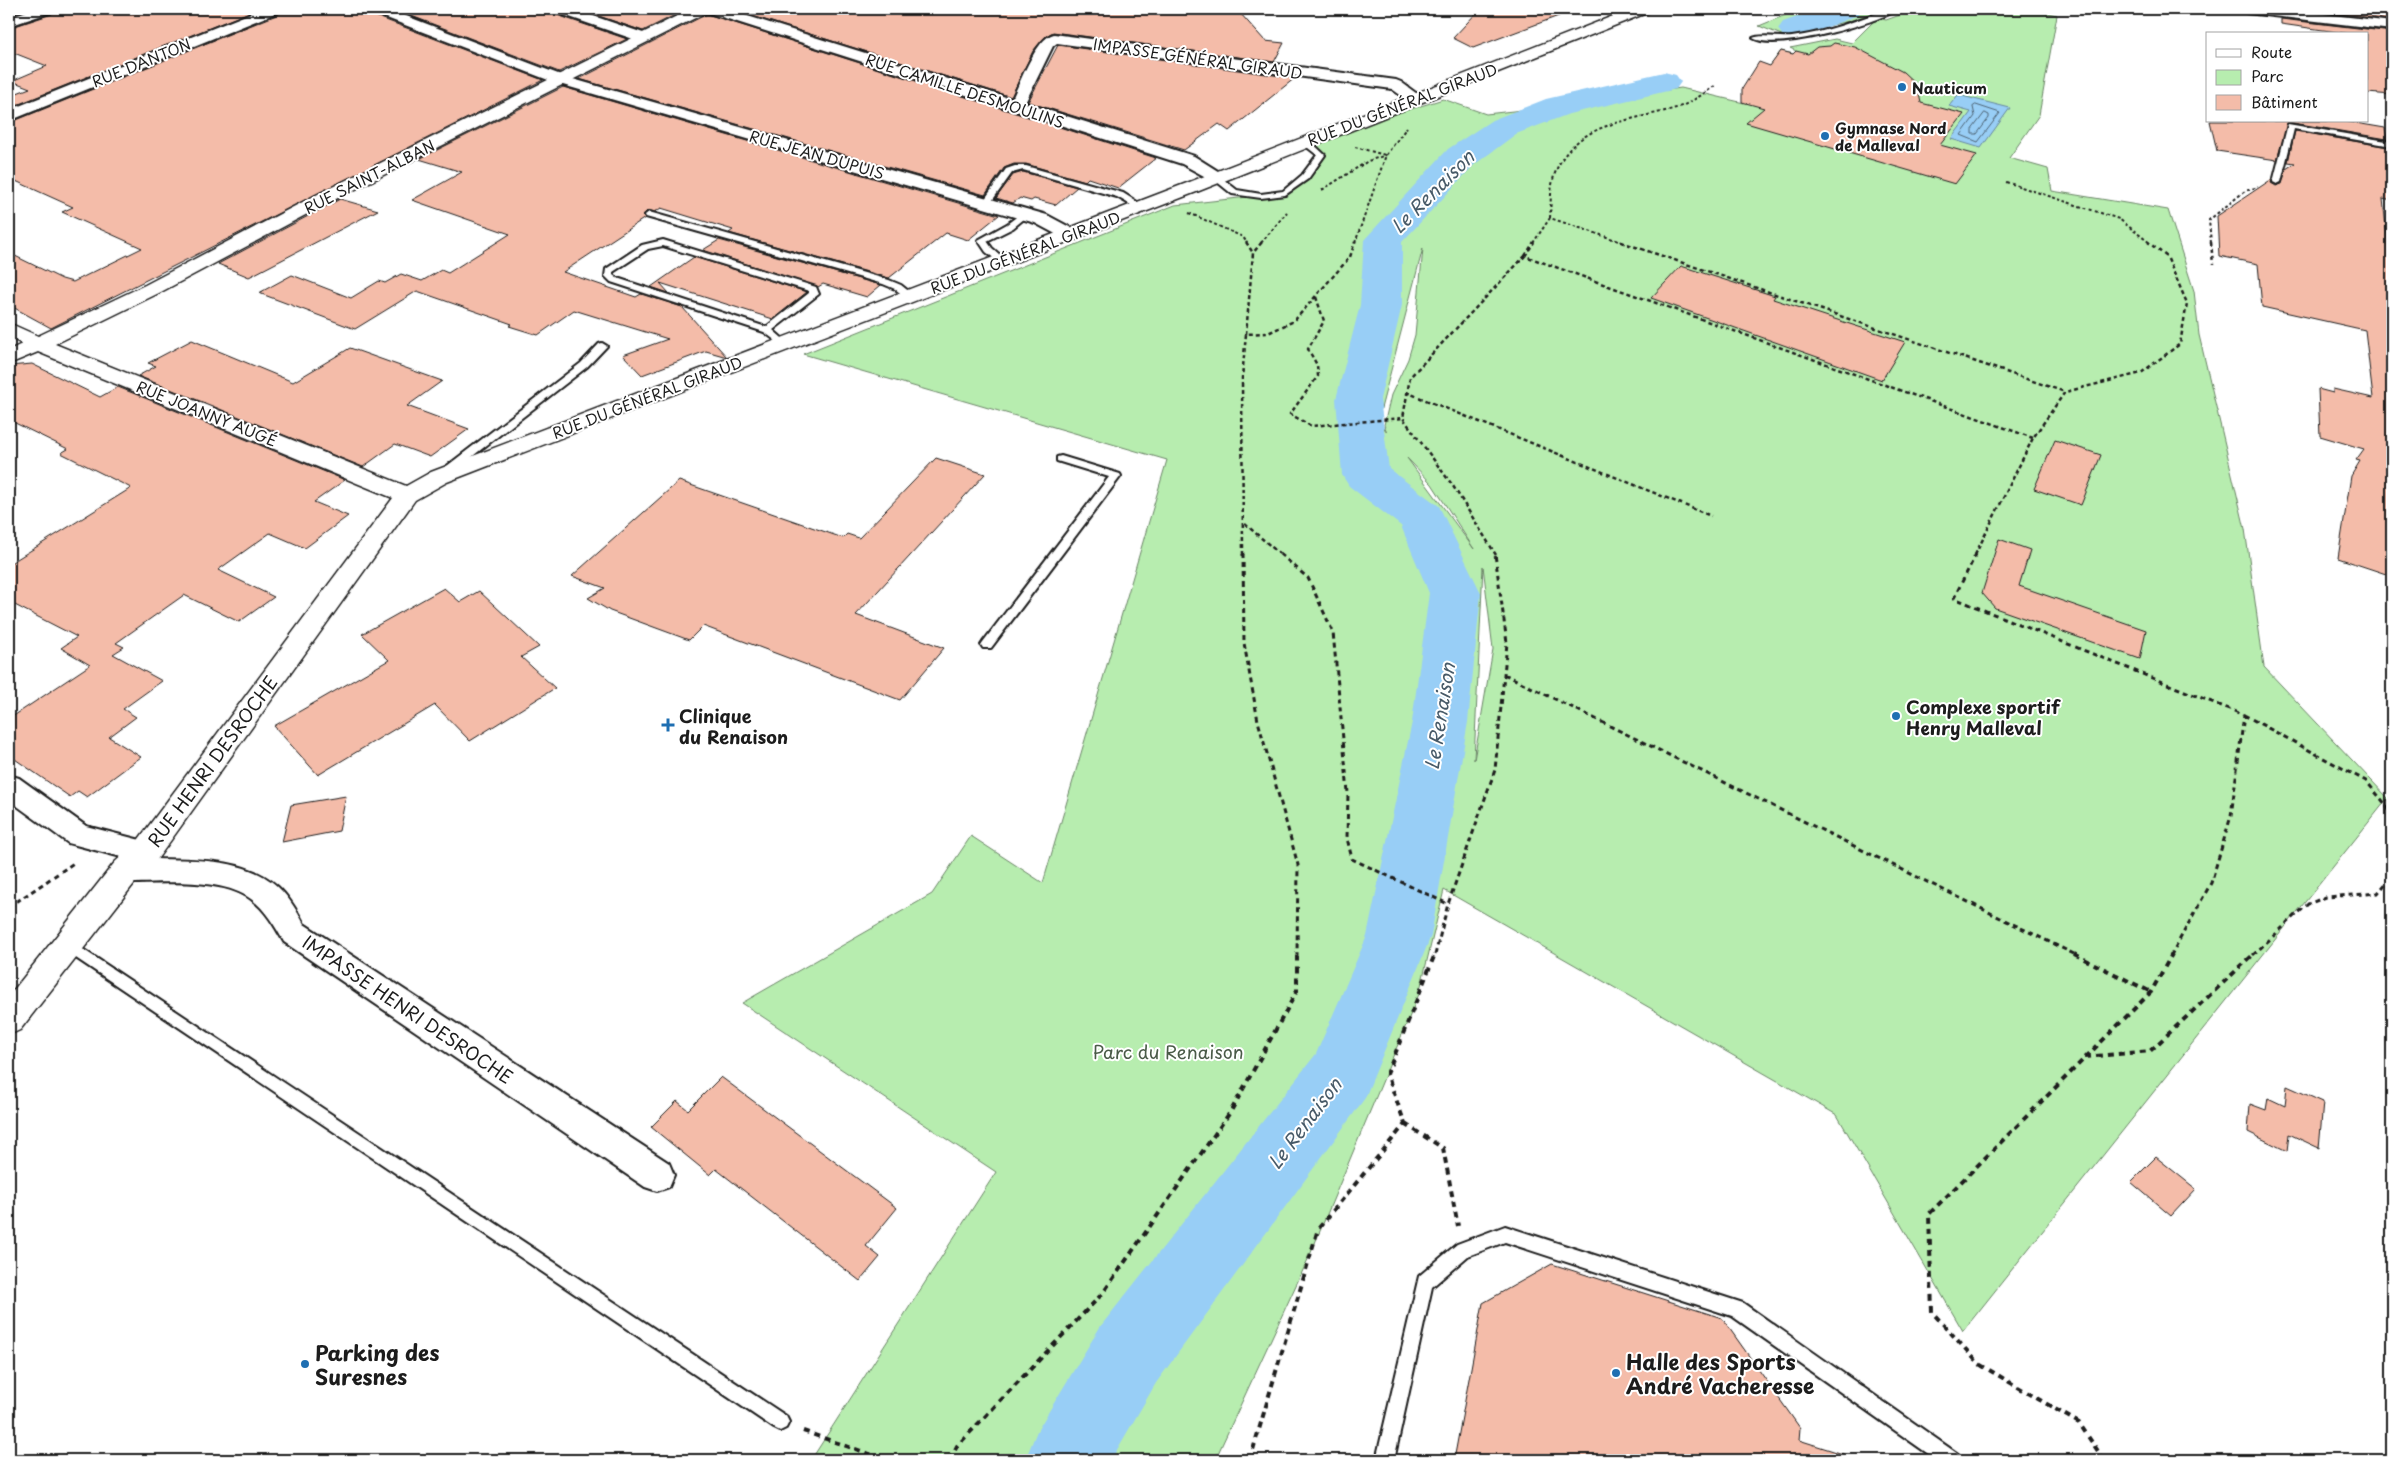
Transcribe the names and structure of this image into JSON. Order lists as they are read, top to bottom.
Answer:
{
  "streets": {
    "street": [
      "IMPASSE GÉNÉRAL GIRAUD",
      "RUE DANTON",
      "RUE CAMILLE DESMOULINS",
      "RUE DU GÉNÉRAL GIRAUD",
      "RUE JEAN DUPUIS",
      "RUE SAINT-ALBAN",
      "RUE JOANNY AUGÉ",
      "RUE HENRI DESROCHE",
      "IMPASSE HENRI DESROCHE"
    ]
  },
  "crossings": [
    ["IMPASSE GÉNÉRAL GIRAUD", "RUE CAMILLE DESMOULINS"],
    ["IMPASSE GÉNÉRAL GIRAUD", "RUE DU GÉNÉRAL GIRAUD"],
    ["RUE CAMILLE DESMOULINS", "RUE DU GÉNÉRAL GIRAUD"],
    ["RUE DU GÉNÉRAL GIRAUD", "RUE JEAN DUPUIS"],
    ["RUE DU GÉNÉRAL GIRAUD", "RUE JOANNY AUGÉ"],
    ["RUE DU GÉNÉRAL GIRAUD", "RUE HENRI DESROCHE"],
    ["RUE JEAN DUPUIS", "RUE SAINT-ALBAN"],
    ["RUE SAINT-ALBAN", "RUE JOANNY AUGÉ"],
    ["RUE JOANNY AUGÉ", "RUE HENRI DESROCHE"],
    ["RUE HENRI DESROCHE", "IMPASSE HENRI DESROCHE"]
  ],
  "water": ["Le Renaison"],
  "parks": ["Parc du Renaison"],
  "places": {
    "other": [
      "Nauticum",
      "Gymnase Nord de Malleval",
      "Complexe sportif Henry Malleval",
      "Parking des Suresnes",
      "Halle des Sports André Vacheresse"
    ],
    "health": ["Clinique du Renaison"]
  },
  "legend": ["Route", "Parc", "Bâtiment"]
}
